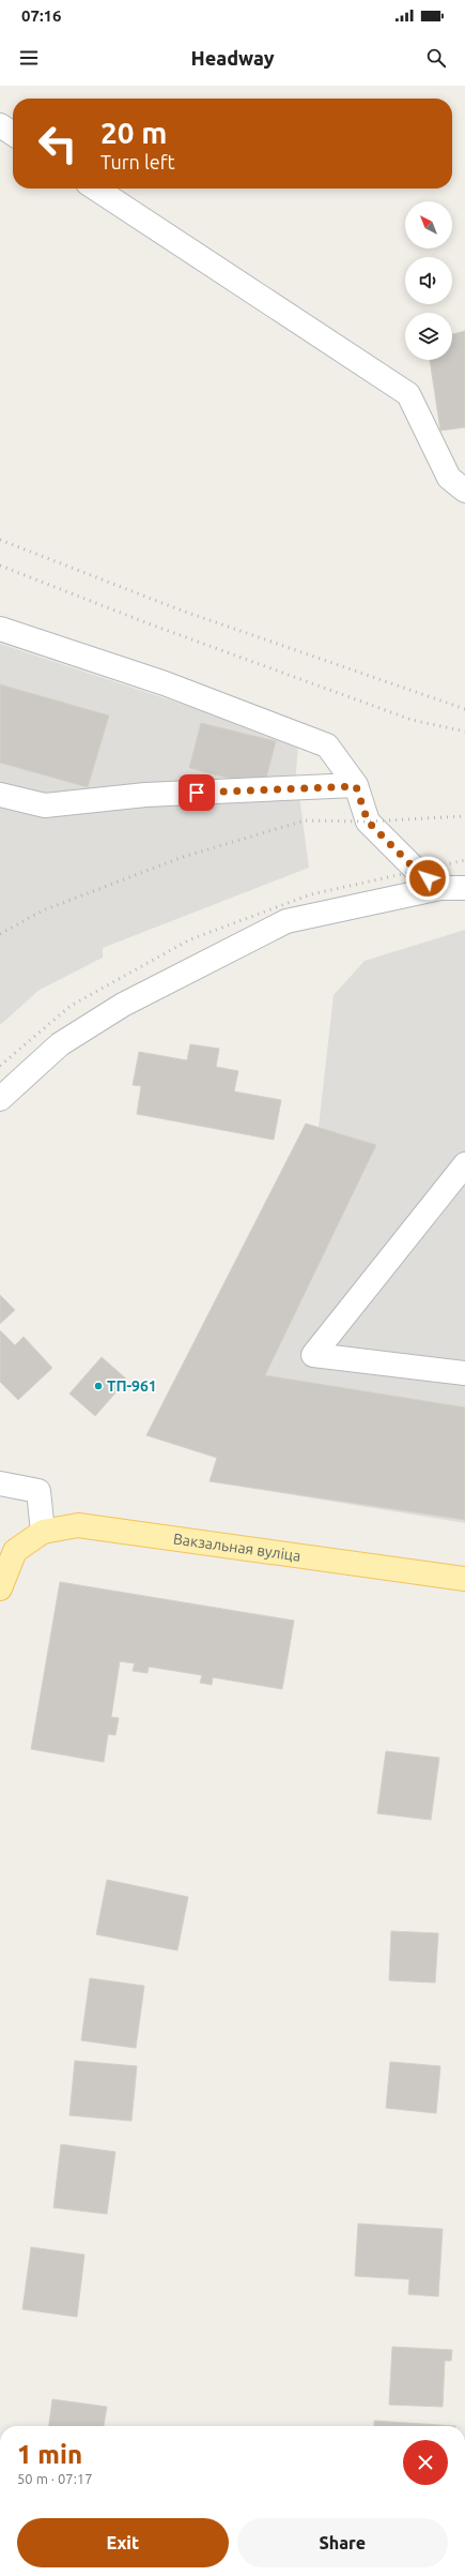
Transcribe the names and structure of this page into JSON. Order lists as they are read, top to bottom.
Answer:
{
  "streets": {
    "main road": ["Вакзальная вуліца"]
  },
  "places": ["ТП-961"],
  "north": "top left",
  "page": {
    "status": "07:16",
    "header": "Headway",
    "turn": ["20 m", "Turn left"],
    "heading": ["1 min", "50 m · 07:17"],
    "buttons": ["Exit", "Share"]
  }
}
